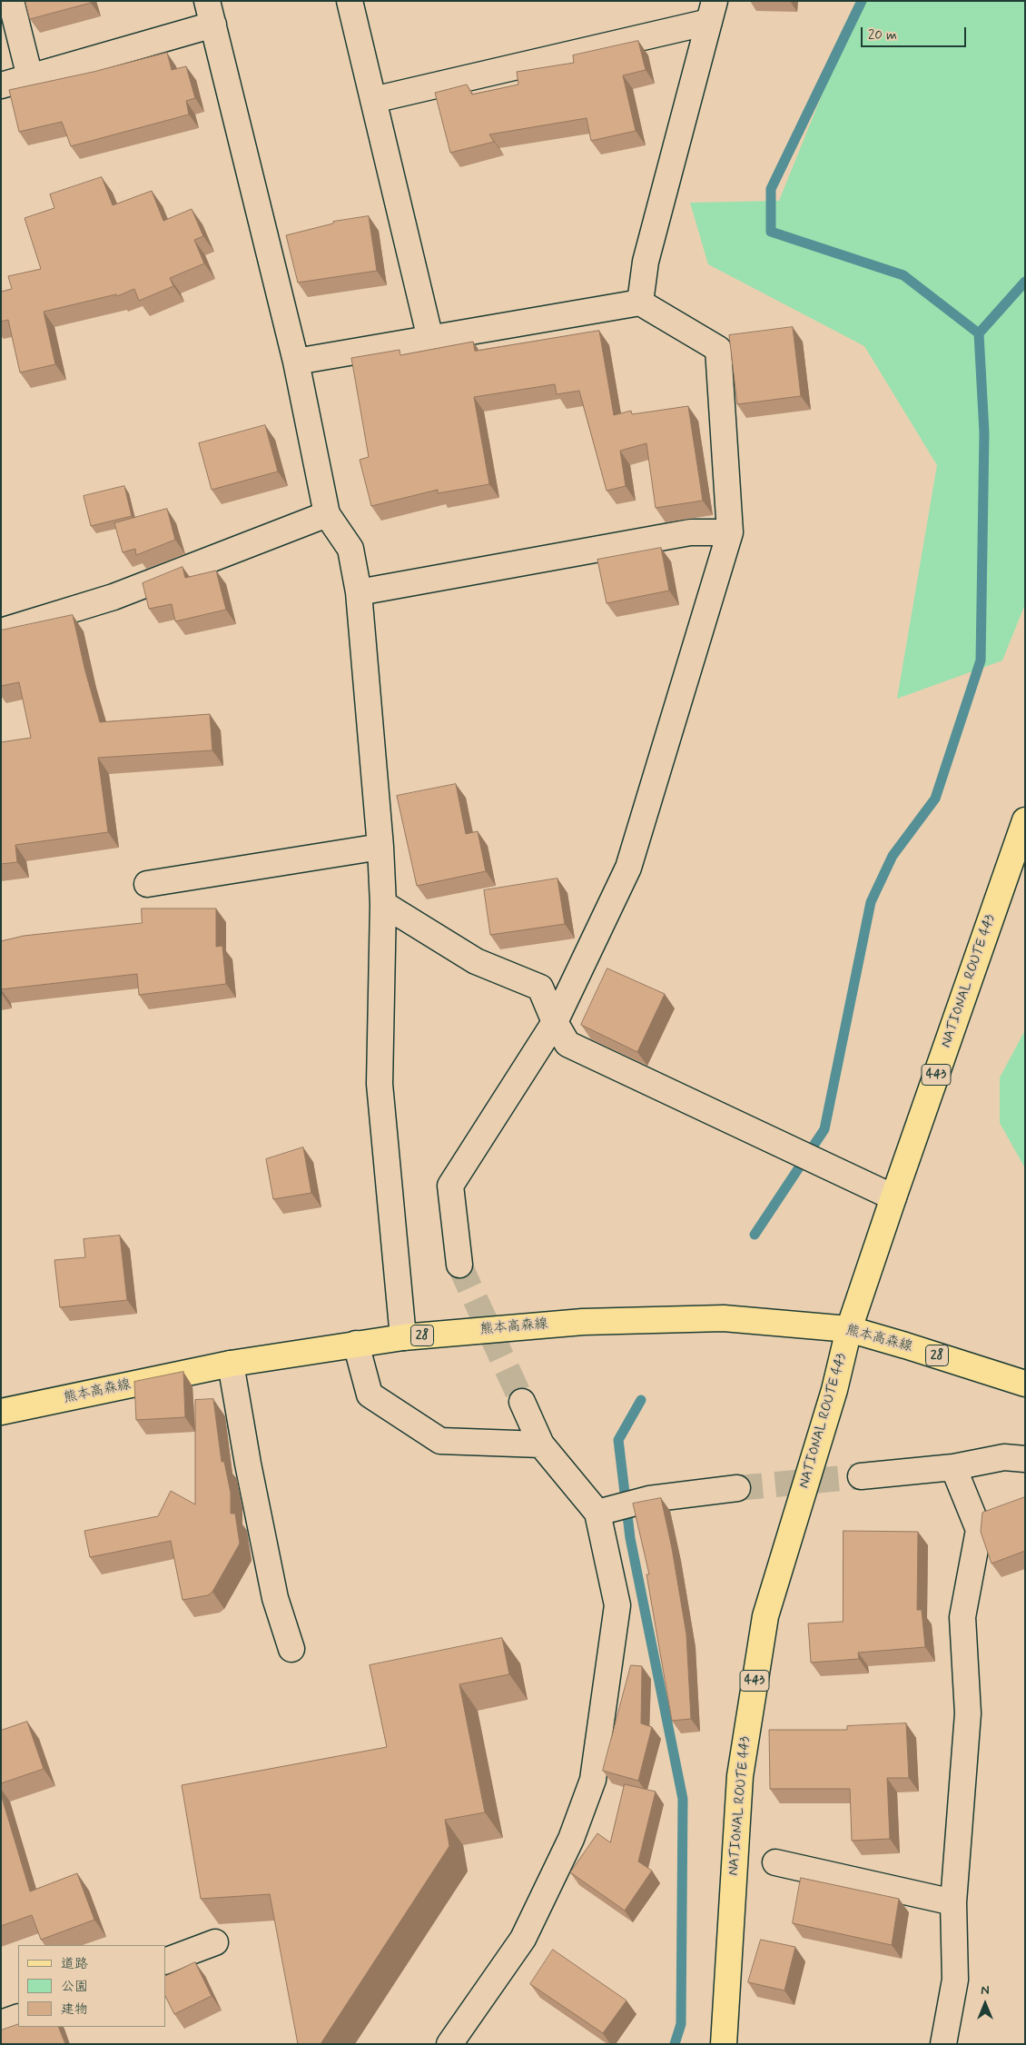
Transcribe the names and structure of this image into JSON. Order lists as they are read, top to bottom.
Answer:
{
  "streets": {
    "main road": [
      "NATIONAL ROUTE 443",
      "443",
      "熊本高森線",
      "28"
    ]
  },
  "crossings": [
    ["NATIONAL ROUTE 443", "熊本高森線"]
  ],
  "legend": ["道路", "公園", "建物"],
  "scale_bar": "20 m",
  "north": "top"
}
